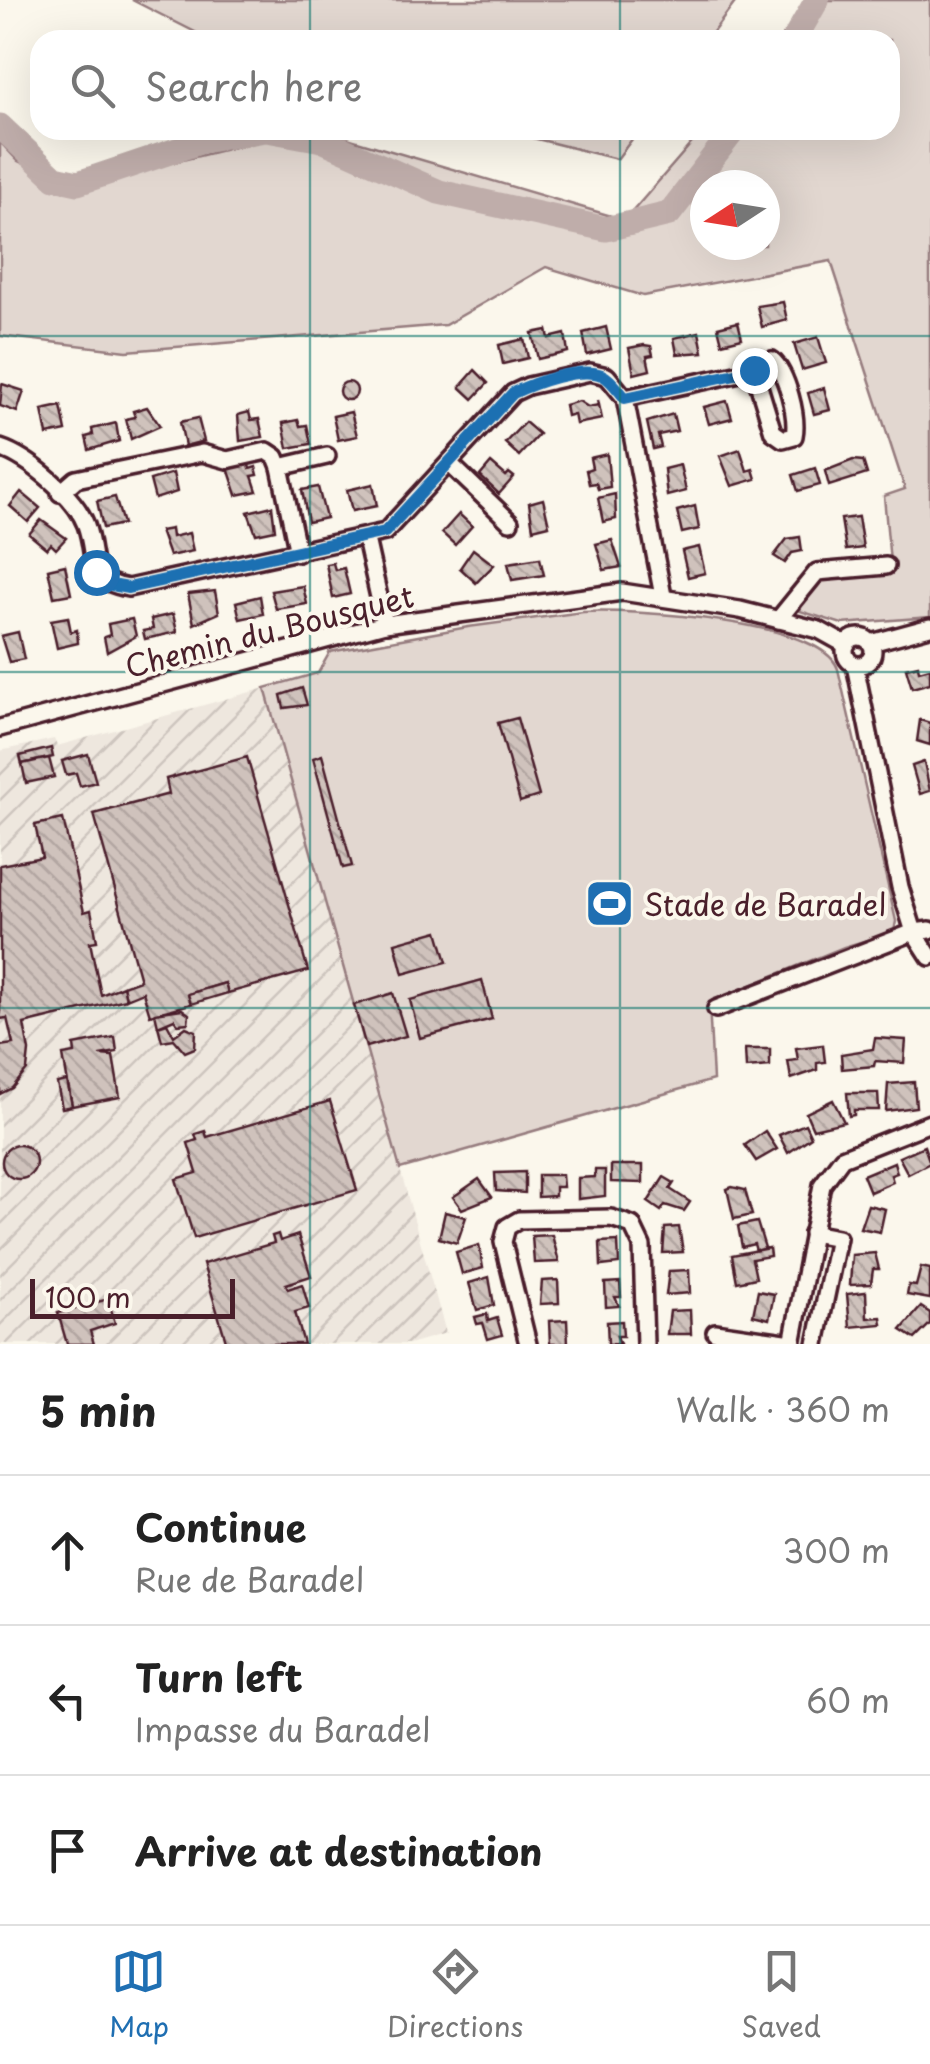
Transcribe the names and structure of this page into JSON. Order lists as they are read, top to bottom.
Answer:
{
  "streets": {
    "street": ["Chemin du Bousquet"]
  },
  "places": {
    "sports": ["Stade de Baradel"]
  },
  "scale_bar": "100 m",
  "north": "left",
  "page": {
    "search": "Search here",
    "scale": "100 m",
    "heading": ["5 min", "Walk · 360 m"],
    "list": [
      ["Continue", "Rue de Baradel", "300 m"],
      ["Turn left", "Impasse du Baradel", "60 m"],
      "Arrive at destination"
    ],
    "nav": ["Map", "Directions", "Saved"]
  }
}
